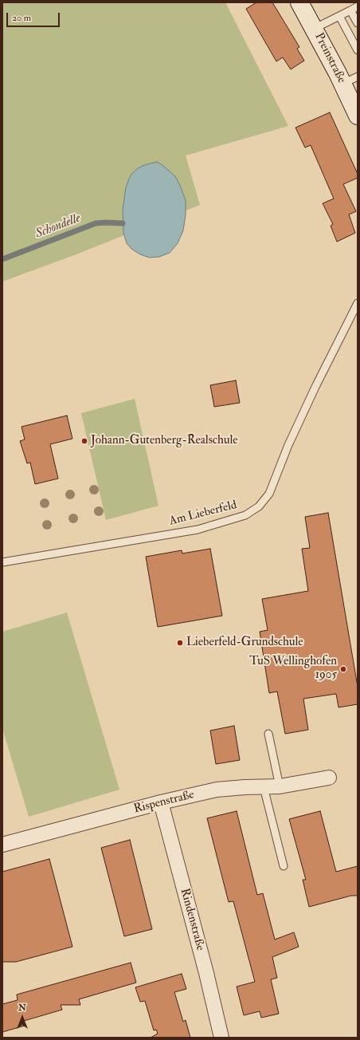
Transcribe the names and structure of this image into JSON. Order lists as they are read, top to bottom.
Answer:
{
  "streets": {
    "street": ["Preinstraße", "Rispenstraße", "Rindenstraße"],
    "lane": ["Am Lieberfeld"]
  },
  "crossings": [
    ["Rispenstraße", "Rindenstraße"]
  ],
  "water": ["Schondelle"],
  "places": ["Johann-Gutenberg-Realschule", "Lieberfeld-Grundschule", "TuS Wellinghofen 1905"],
  "scale_bar": "20 m",
  "north": "top"
}
